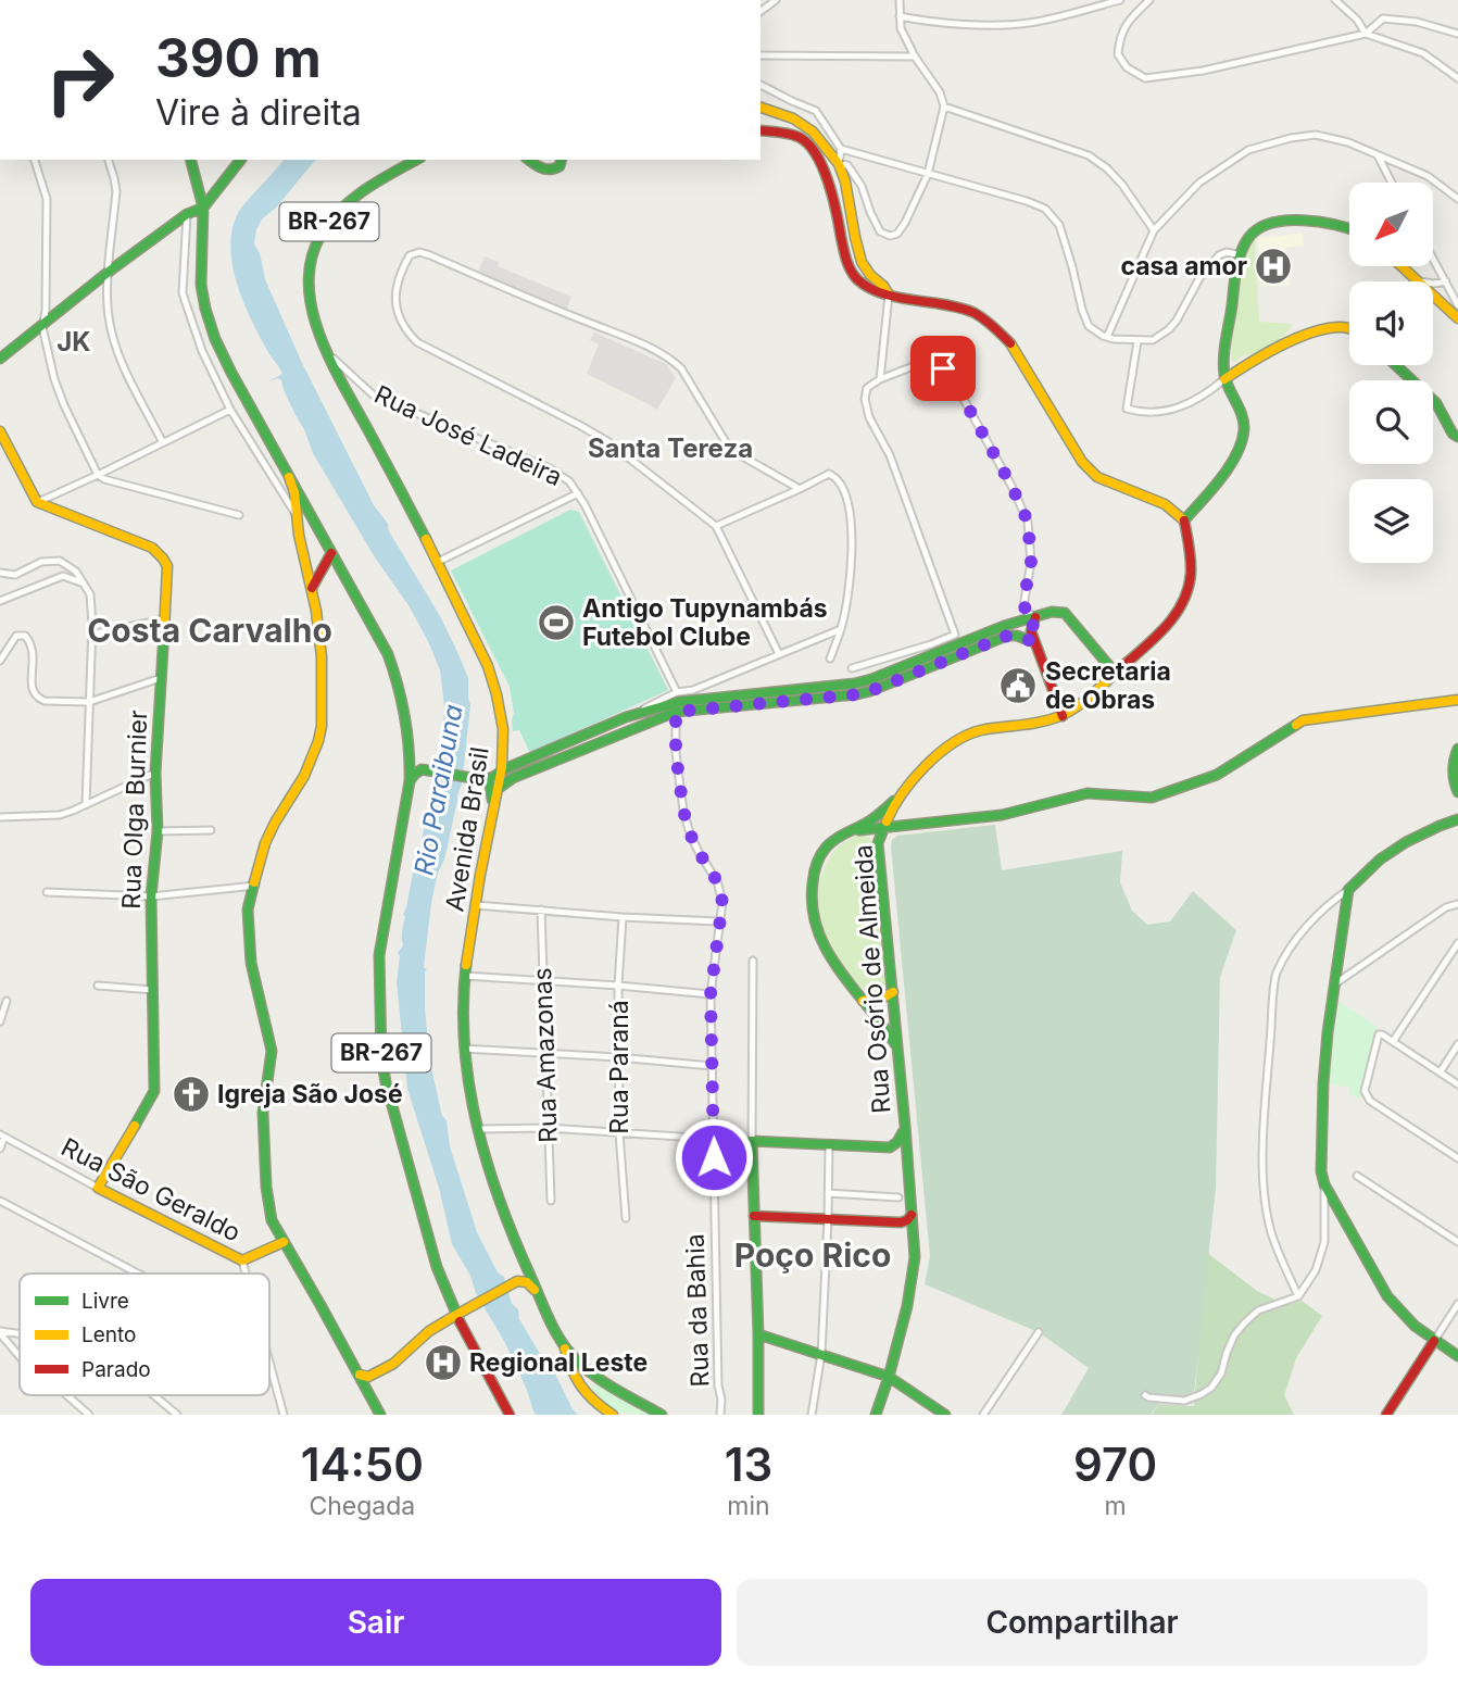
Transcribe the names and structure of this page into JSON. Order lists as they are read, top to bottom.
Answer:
{
  "streets": {
    "main road": [
      "BR-267",
      "Rua Olga Burnier",
      "Avenida Brasil",
      "Rua Osório de Almeida",
      "Rua São Geraldo"
    ],
    "street": [
      "Rua José Ladeira",
      "Rua Amazonas",
      "Rua Paraná",
      "Rua da Bahia"
    ]
  },
  "crossings": [
    ["BR-267", "Avenida Brasil"],
    ["Rua José Ladeira", "Avenida Brasil"],
    ["Rua José Ladeira", "Rua da Bahia"],
    ["Rua Olga Burnier", "Rua São Geraldo"]
  ],
  "districts": [
    "JK",
    "Santa Tereza",
    "Costa Carvalho",
    "Poço Rico"
  ],
  "water": ["Rio Paraibuna"],
  "places": {
    "hospital": ["casa amor", "Regional Leste"],
    "sports": ["Antigo Tupynambás Futebol Clube"],
    "public building": ["Secretaria de Obras"],
    "church": ["Igreja São José"]
  },
  "legend": ["Livre", "Lento", "Parado"],
  "north": "bottom left",
  "page": {
    "turn": ["390 m", "Vire à direita"],
    "eta": [
      "14:50",
      "Chegada",
      "13",
      "min",
      "970",
      "m"
    ],
    "buttons": ["Sair", "Compartilhar"]
  }
}
